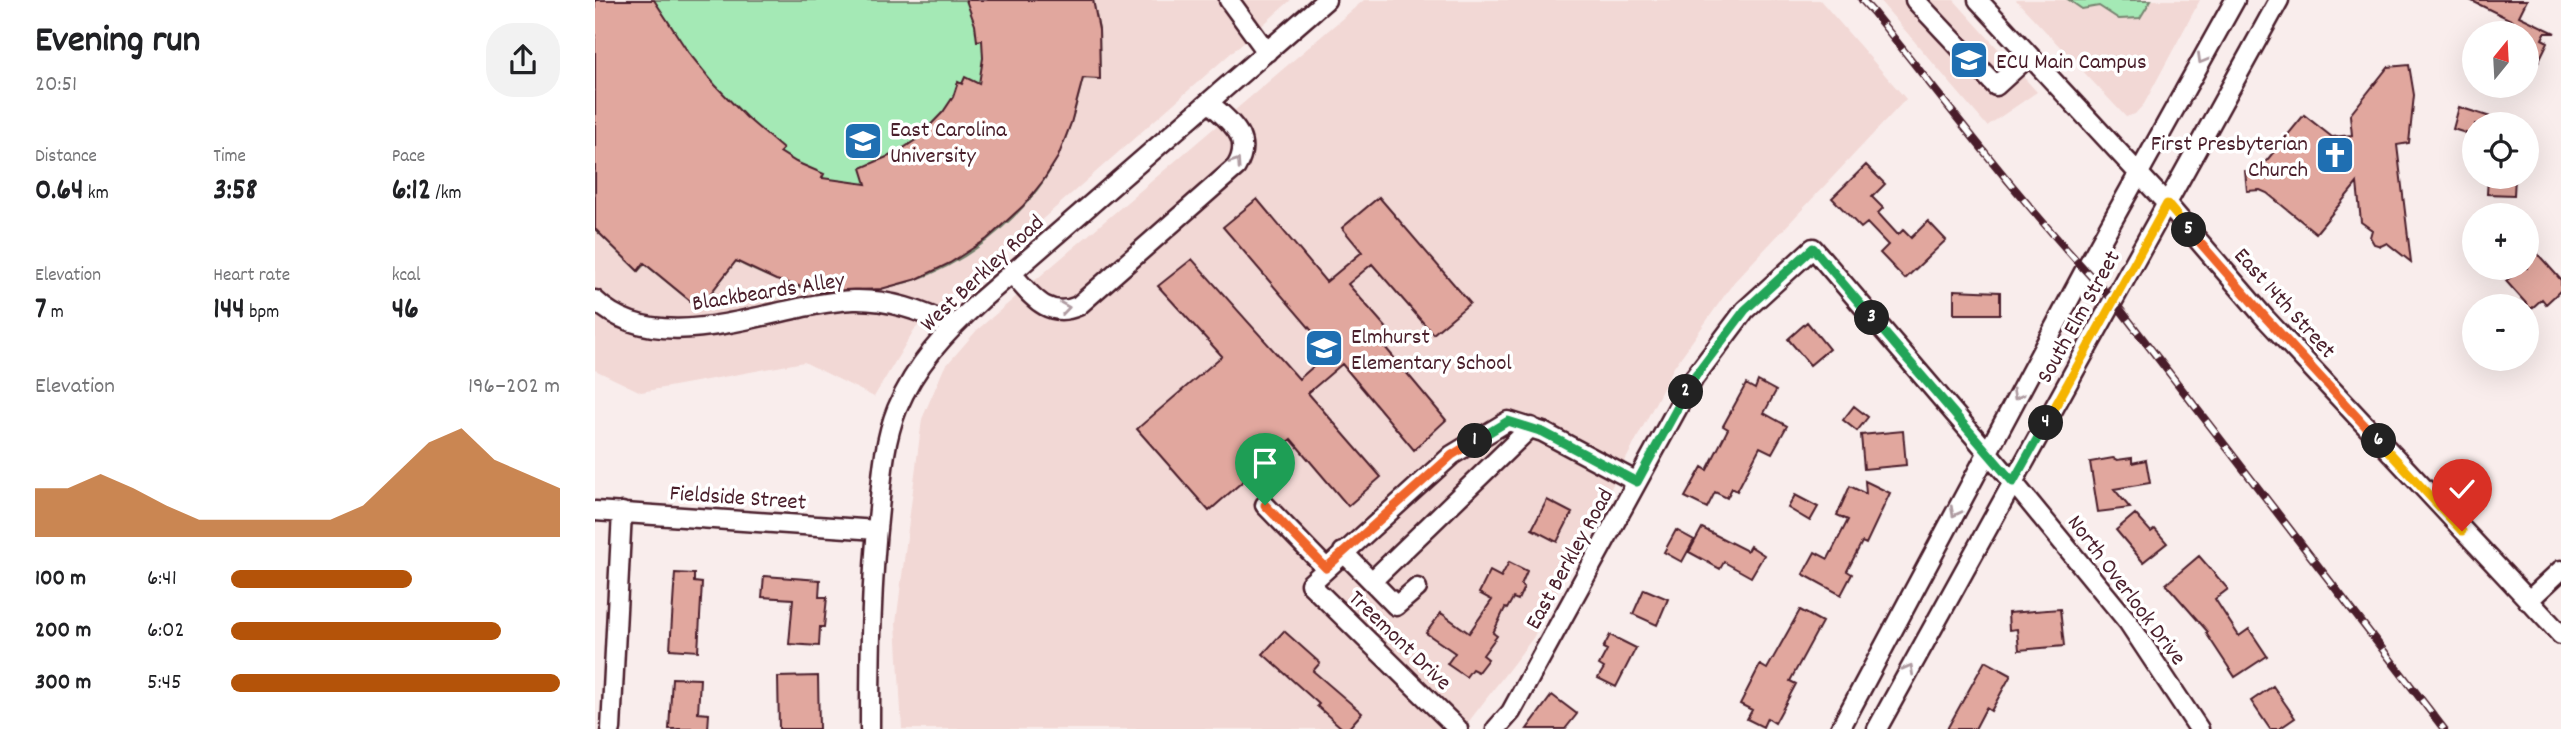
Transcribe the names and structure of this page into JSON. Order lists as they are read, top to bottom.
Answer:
{
  "streets": {
    "street": [
      "West Berkley Road",
      "Blackbeards Alley",
      "East 14th Street",
      "South Elm Street",
      "Fieldside Street",
      "East Berkley Road",
      "North Overlook Drive",
      "Treemont Drive"
    ]
  },
  "crossings": [
    ["West Berkley Road", "Blackbeards Alley"],
    ["West Berkley Road", "Fieldside Street"],
    ["East 14th Street", "South Elm Street"],
    ["South Elm Street", "North Overlook Drive"],
    ["East Berkley Road", "North Overlook Drive"]
  ],
  "places": {
    "school or university": ["ECU Main Campus", "East Carolina University", "Elmhurst Elementary School"],
    "church": ["First Presbyterian Church"]
  },
  "north": "top",
  "page": {
    "heading": ["Evening run", "20:51"],
    "map_buttons": ["+", "−"],
    "stats": [
      ["Distance", "0.64 km"],
      ["Time", "3:58"],
      ["Pace", "6:12 /km"],
      ["Elevation", "7 m"],
      ["Heart rate", "144 bpm"],
      ["kcal", "46"]
    ],
    "pins": [
      "5",
      "3",
      "2",
      "4",
      "1",
      "6"
    ],
    "chart": ["Elevation", "196–202 m"],
    "list": [
      {
        "name": "100 m",
        "note": "6:41"
      },
      {
        "name": "200 m",
        "note": "6:02"
      },
      {
        "name": "300 m",
        "note": "5:45"
      }
    ]
  }
}
